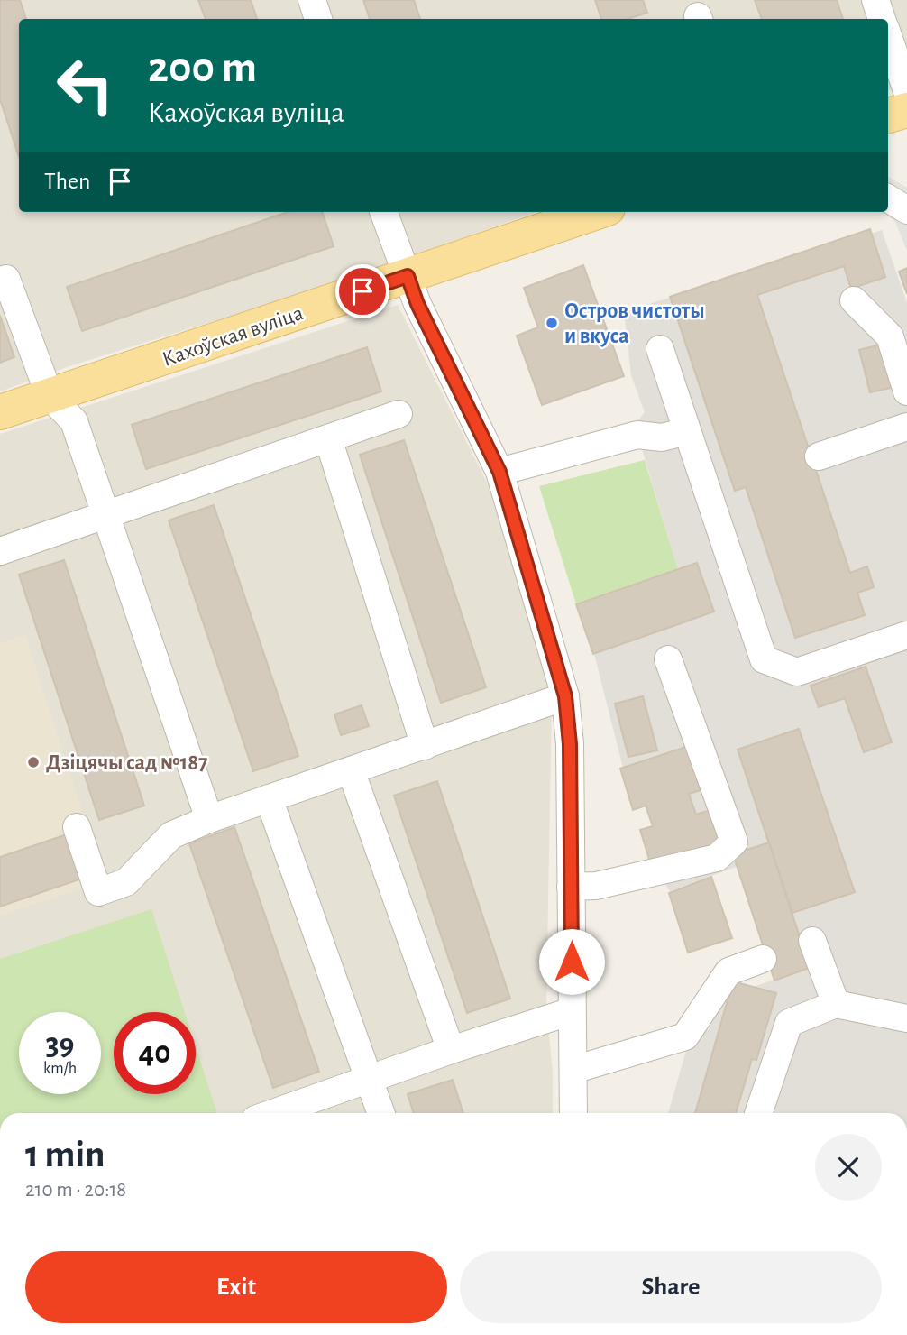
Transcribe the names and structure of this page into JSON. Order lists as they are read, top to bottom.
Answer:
{
  "streets": {
    "main road": ["Кахоўская вуліца"]
  },
  "places": ["Остров чистоты и вкуса", "Дзіцячы сад №187"],
  "page": {
    "turn": ["200 m", "Кахоўская вуліца"],
    "then": "Then",
    "speed": "39 km/h",
    "limit": "40",
    "heading": ["1 min", "210 m · 20:18"],
    "buttons": ["Exit", "Share"]
  }
}
